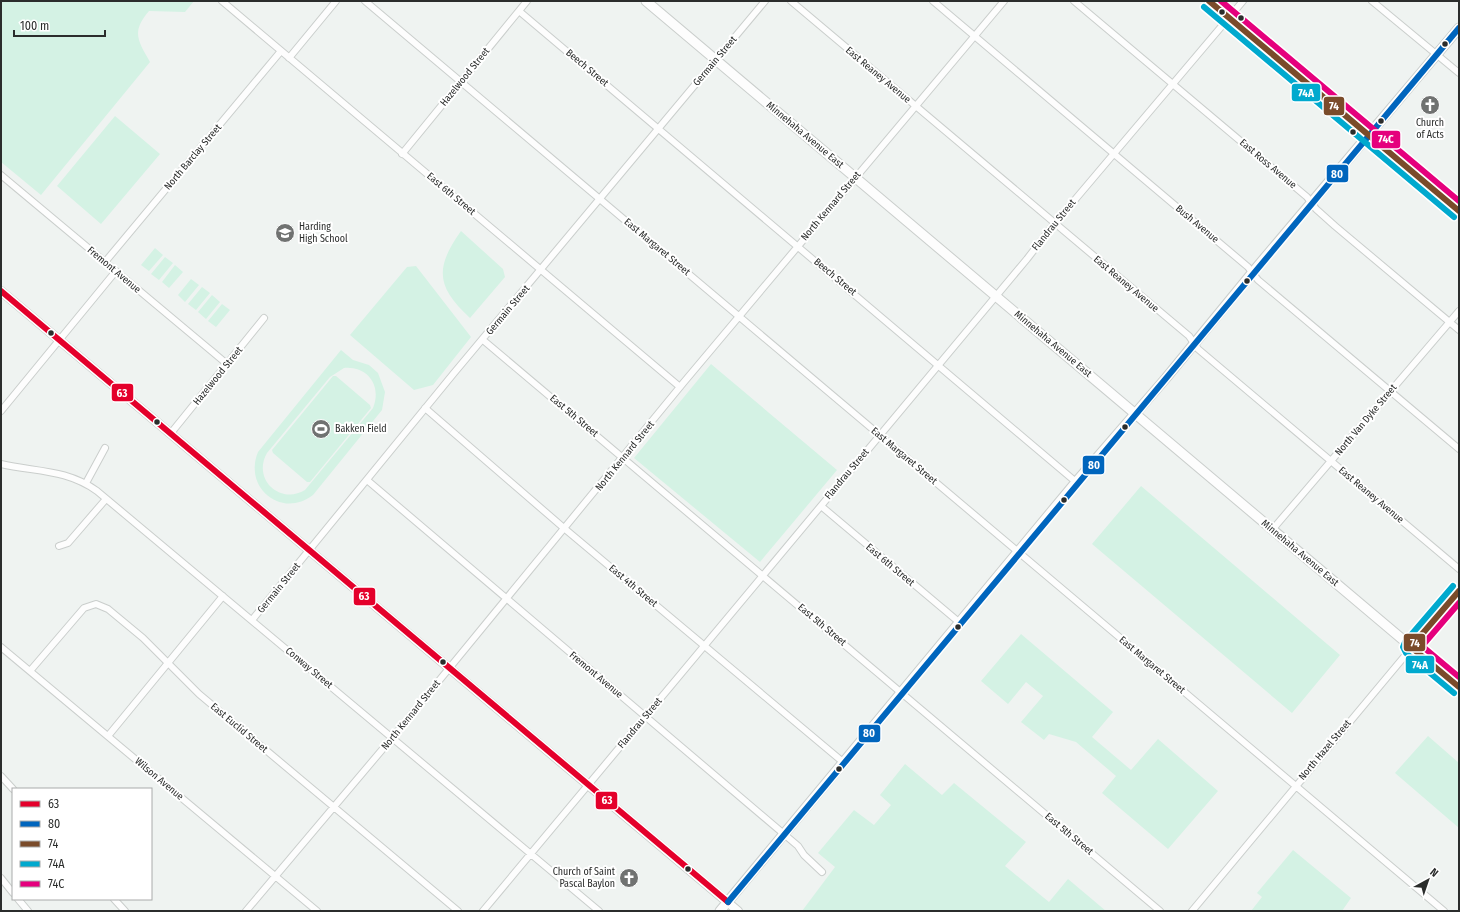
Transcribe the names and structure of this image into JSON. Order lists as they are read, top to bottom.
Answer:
{
  "streets": {
    "main road": ["Minnehaha Avenue East"],
    "street": [
      "Germain Street",
      "Beech Street",
      "East Reaney Avenue",
      "Hazelwood Street",
      "North Barclay Street",
      "East Ross Avenue",
      "East 6th Street",
      "North Kennard Street",
      "Bush Avenue",
      "Flandrau Street",
      "East Margaret Street",
      "Fremont Avenue",
      "East 5th Street",
      "North Van Dyke Street",
      "East 4th Street",
      "Conway Street",
      "East Euclid Street",
      "North Hazel Street",
      "Wilson Avenue"
    ]
  },
  "crossings": [
    ["Germain Street", "Beech Street"],
    ["Germain Street", "Minnehaha Avenue East"],
    ["Germain Street", "East 6th Street"],
    ["Germain Street", "East Margaret Street"],
    ["Germain Street", "Fremont Avenue"],
    ["Germain Street", "East 5th Street"],
    ["Germain Street", "East 4th Street"],
    ["Germain Street", "Conway Street"],
    ["Beech Street", "Hazelwood Street"],
    ["Beech Street", "North Kennard Street"],
    ["Beech Street", "Flandrau Street"],
    ["East Reaney Avenue", "North Kennard Street"],
    ["East Reaney Avenue", "Flandrau Street"],
    ["East Reaney Avenue", "North Van Dyke Street"],
    ["Hazelwood Street", "East 6th Street"],
    ["Hazelwood Street", "East Margaret Street"],
    ["Hazelwood Street", "Fremont Avenue"],
    ["Minnehaha Avenue East", "North Kennard Street"],
    ["Minnehaha Avenue East", "Flandrau Street"],
    ["Minnehaha Avenue East", "North Van Dyke Street"],
    ["Minnehaha Avenue East", "North Hazel Street"],
    ["North Barclay Street", "East 6th Street"],
    ["North Barclay Street", "Fremont Avenue"],
    ["East Ross Avenue", "Flandrau Street"],
    ["East Ross Avenue", "North Van Dyke Street"],
    ["East 6th Street", "North Kennard Street"],
    ["East 6th Street", "Flandrau Street"],
    ["North Kennard Street", "Bush Avenue"],
    ["North Kennard Street", "East Margaret Street"],
    ["North Kennard Street", "Fremont Avenue"],
    ["North Kennard Street", "East 5th Street"],
    ["North Kennard Street", "East 4th Street"],
    ["North Kennard Street", "Conway Street"],
    ["North Kennard Street", "East Euclid Street"],
    ["North Kennard Street", "Wilson Avenue"],
    ["Bush Avenue", "Flandrau Street"],
    ["Bush Avenue", "North Van Dyke Street"],
    ["Flandrau Street", "East Margaret Street"],
    ["Flandrau Street", "Fremont Avenue"],
    ["Flandrau Street", "East 5th Street"],
    ["Flandrau Street", "East 4th Street"],
    ["Flandrau Street", "Conway Street"],
    ["East Margaret Street", "North Hazel Street"],
    ["East Euclid Street", "Wilson Avenue"]
  ],
  "places": {
    "church": ["Church of Acts", "Church of Saint Pascal Baylon"],
    "school or university": ["Harding High School"],
    "sports": ["Bakken Field"]
  },
  "lines": [
    "transit line 74",
    "transit line 74C",
    "transit line 74A",
    "transit line 80",
    "transit line 63"
  ],
  "legend": [
    "63",
    "80",
    "74",
    "74A",
    "74C"
  ],
  "scale_bar": "100 m",
  "north": "top right"
}
